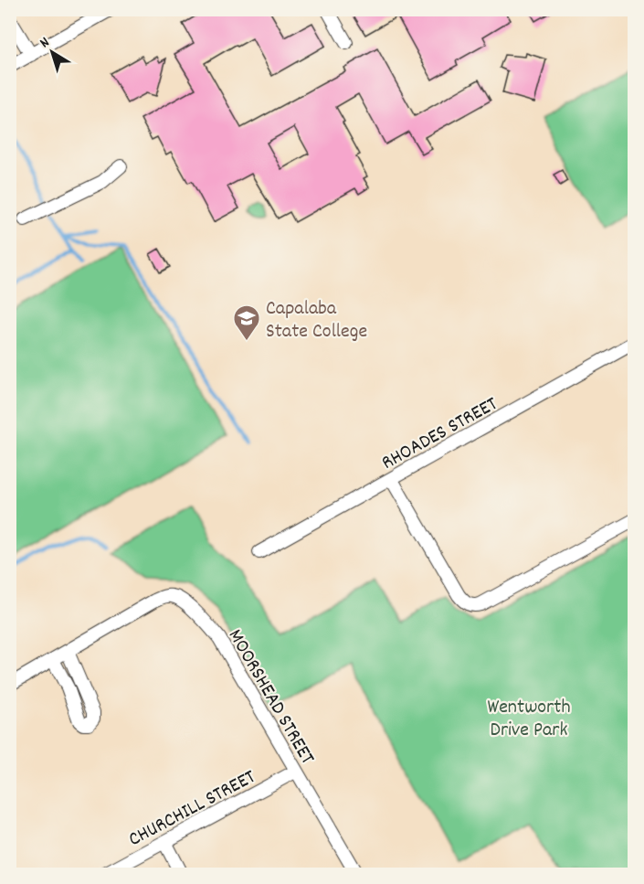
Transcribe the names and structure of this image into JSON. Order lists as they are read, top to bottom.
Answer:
{
  "streets": {
    "street": ["RHOADES STREET", "MOORSHEAD STREET", "CHURCHILL STREET"]
  },
  "crossings": [
    ["MOORSHEAD STREET", "CHURCHILL STREET"]
  ],
  "parks": ["Wentworth Drive Park"],
  "places": {
    "school or university": ["Capalaba State College"]
  },
  "north": "top left"
}
